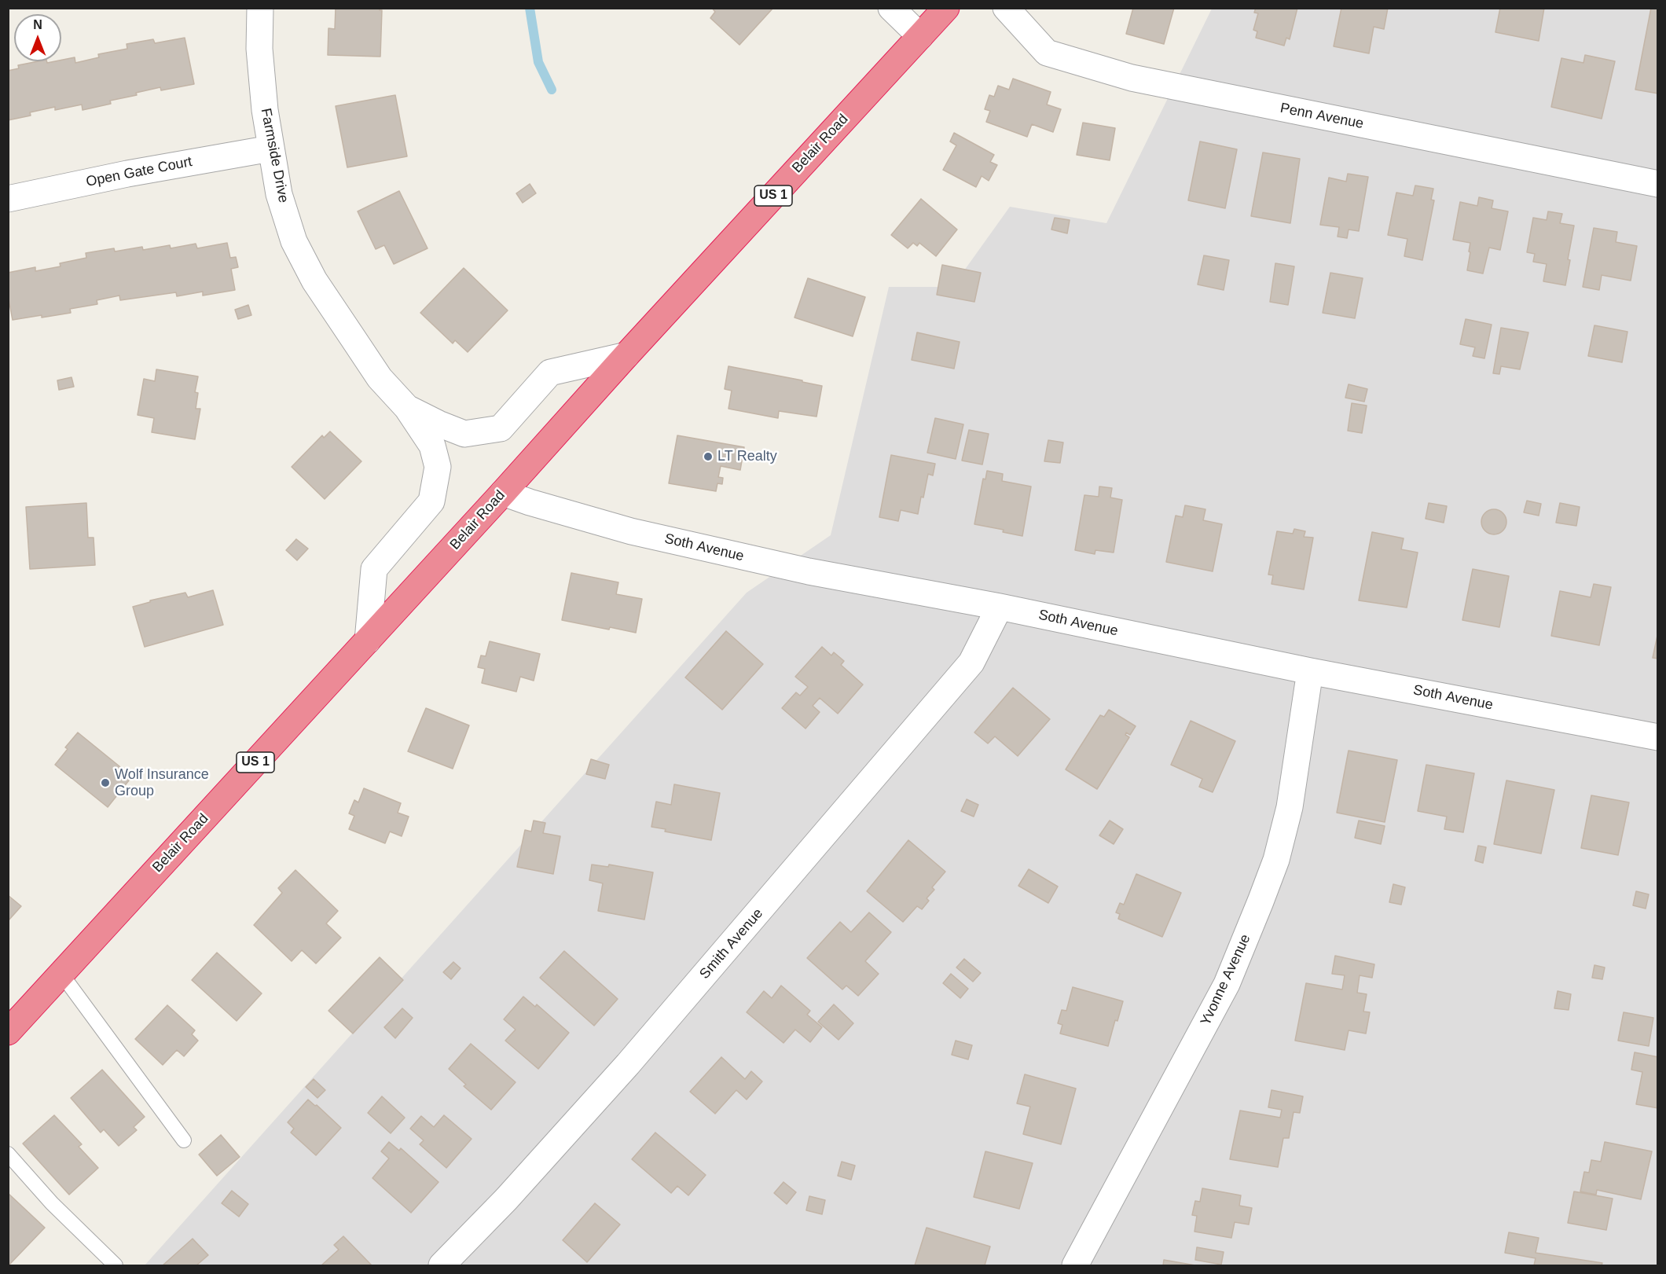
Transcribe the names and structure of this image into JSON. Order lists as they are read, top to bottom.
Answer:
{
  "streets": {
    "highway": ["Belair Road", "US 1"],
    "street": [
      "Penn Avenue",
      "Farmside Drive",
      "Open Gate Court",
      "Soth Avenue",
      "Smith Avenue",
      "Yvonne Avenue"
    ]
  },
  "crossings": [
    ["Belair Road", "Farmside Drive"],
    ["Belair Road", "Soth Avenue"],
    ["Farmside Drive", "Open Gate Court"],
    ["Soth Avenue", "Smith Avenue"],
    ["Soth Avenue", "Yvonne Avenue"]
  ],
  "places": ["LT Realty", "Wolf Insurance Group"],
  "north": "top"
}
